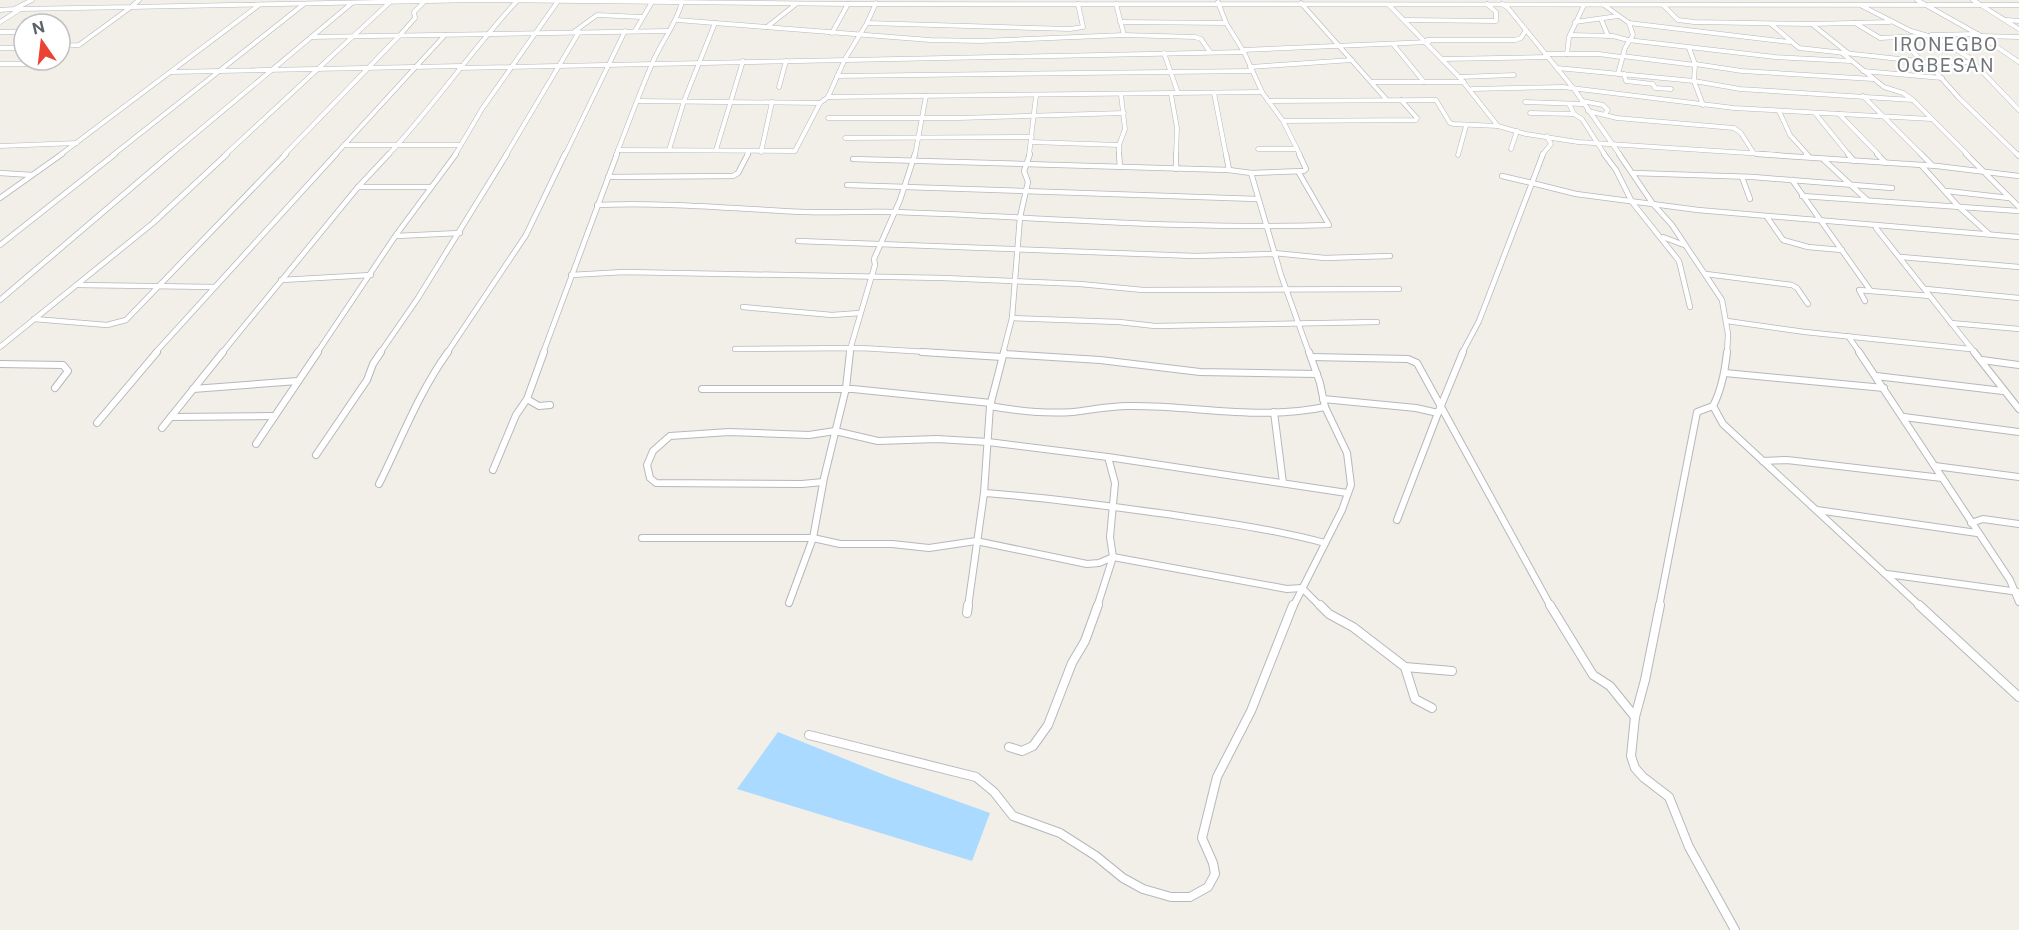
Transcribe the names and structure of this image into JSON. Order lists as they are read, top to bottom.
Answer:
{
  "districts": ["IRONEGBO OGBESAN"],
  "north": "top"
}
